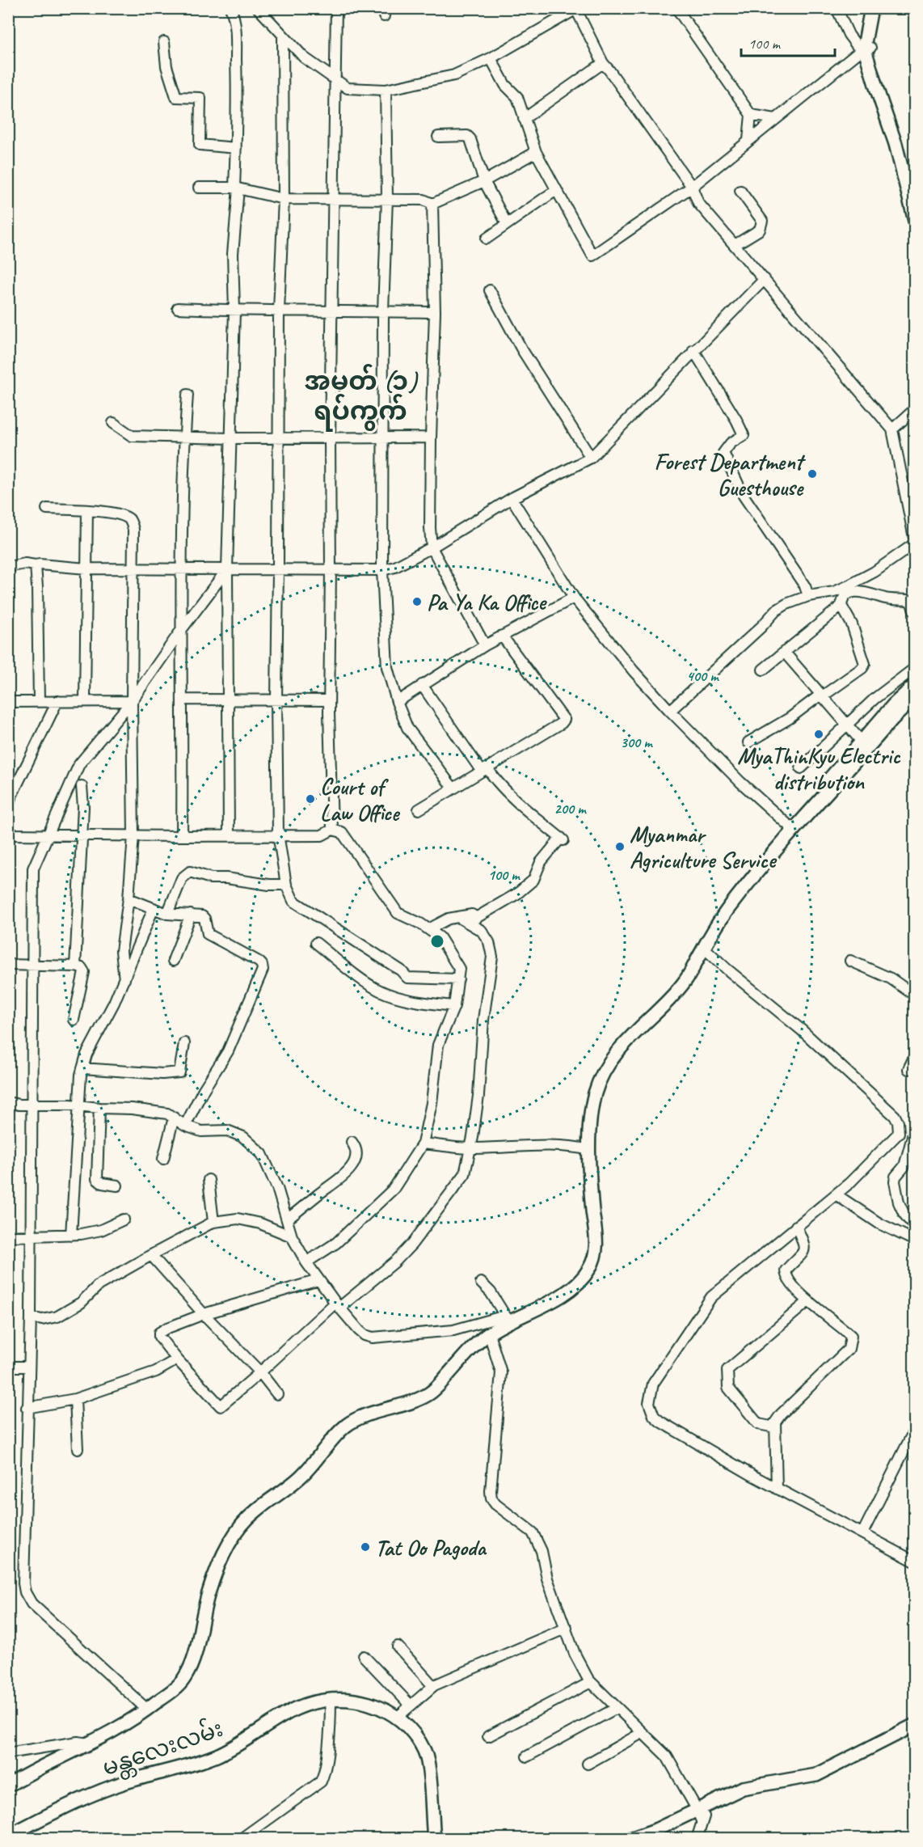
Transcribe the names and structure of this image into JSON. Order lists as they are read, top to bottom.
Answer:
{
  "streets": {
    "main road": ["မန္တလေးလမ်း"]
  },
  "districts": ["အမှတ် (၁) ရပ်ကွက်"],
  "places": [
    "Forest Department Guesthouse",
    "Pa Ya Ka Office",
    "MyaThinKyu Electric distribution",
    "Court of Law Office",
    "Myanmar Agriculture Service",
    "Tat Oo Pagoda"
  ],
  "scale_bar": "100 m",
  "rings": [
    "400 m",
    "300 m",
    "200 m",
    "100 m"
  ]
}
